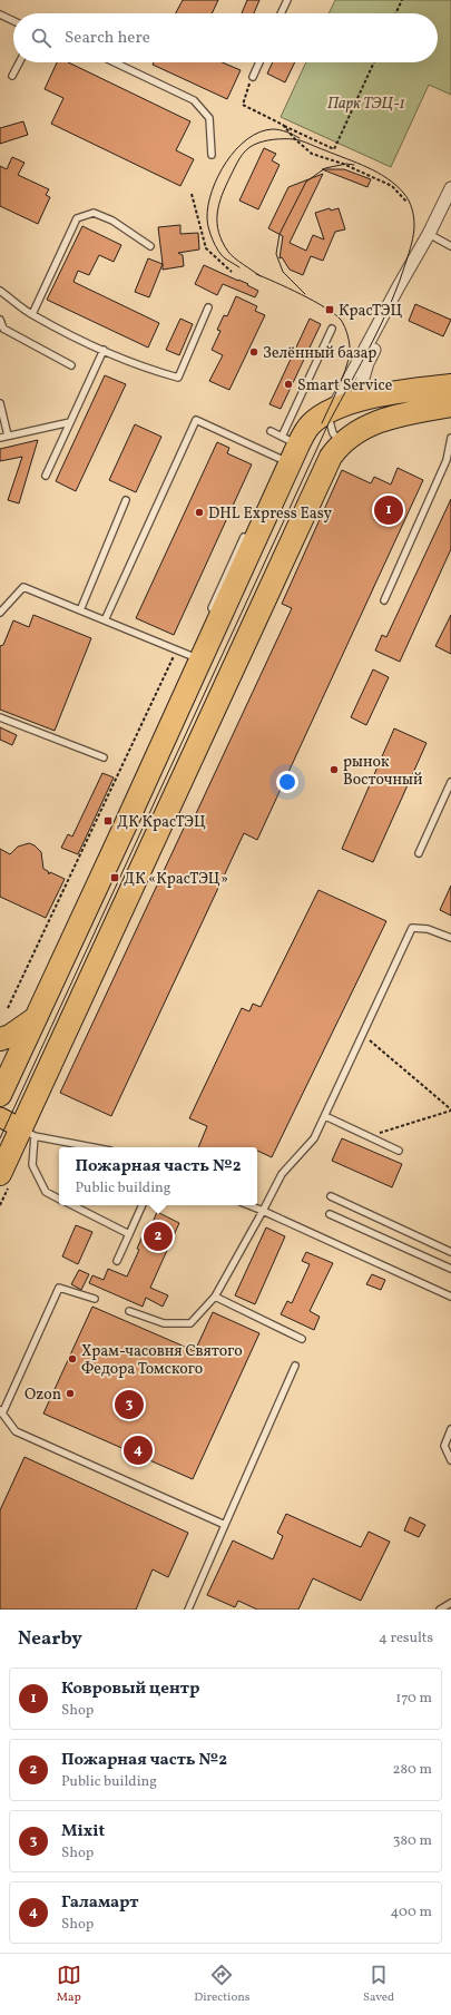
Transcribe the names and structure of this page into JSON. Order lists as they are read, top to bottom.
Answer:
{
  "parks": ["Парк ТЭЦ-1"],
  "places": {
    "transit": ["КрасТЭЦ", "ДК КрасТЭЦ", "ДК «КрасТЭЦ»"],
    "other": [
      "Зелённый базар",
      "Smart Service",
      "DHL Express Easy",
      "рынок Восточный",
      "Храм-часовня Святого Федора Томского",
      "Ozon"
    ]
  },
  "page": {
    "search": "Search here",
    "pins": [
      "1",
      "2",
      "3",
      "4"
    ],
    "popup": ["Пожарная часть №2", "Public building"],
    "heading": ["Nearby", "4 results"],
    "list": [
      {
        "mark": "1",
        "name": "Ковровый центр",
        "note": "Shop",
        "value": "170 m"
      },
      {
        "mark": "2",
        "name": "Пожарная часть №2",
        "note": "Public building",
        "value": "280 m"
      },
      {
        "mark": "3",
        "name": "Mixit",
        "note": "Shop",
        "value": "380 m"
      },
      {
        "mark": "4",
        "name": "Галамарт",
        "note": "Shop",
        "value": "400 m"
      }
    ],
    "nav": ["Map", "Directions", "Saved"]
  }
}
